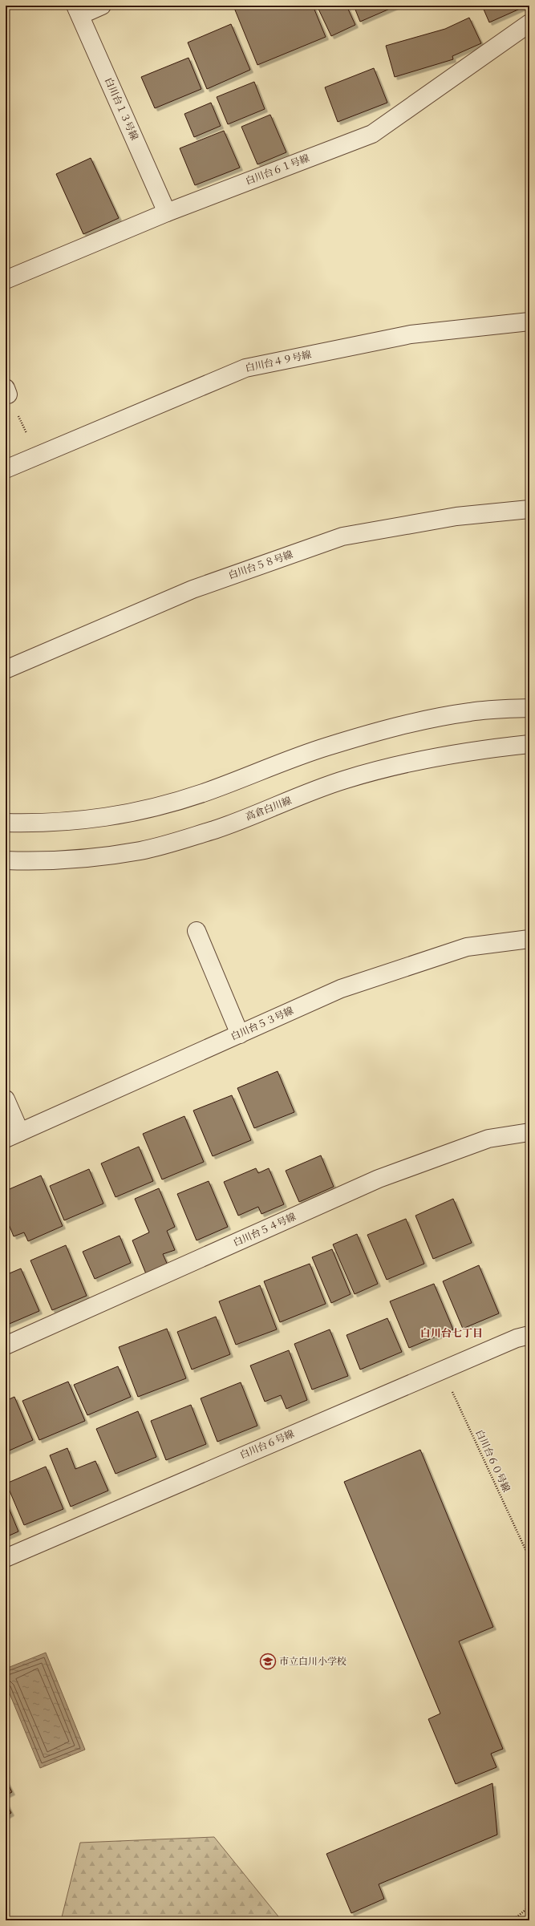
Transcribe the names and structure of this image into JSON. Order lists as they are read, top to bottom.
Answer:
{
  "streets": {
    "street": [
      "白川台１３号線",
      "白川台６１号線",
      "白川台４９号線",
      "白川台５８号線",
      "高倉白川線",
      "白川台５３号線",
      "白川台５４号線",
      "白川台６号線"
    ],
    "path": ["白川台６０号線"]
  },
  "crossings": [
    ["白川台１３号線", "白川台６１号線"],
    ["白川台６号線", "白川台６０号線"]
  ],
  "districts": ["白川台七丁目"],
  "places": {
    "school or university": ["市立白川小学校"]
  }
}
